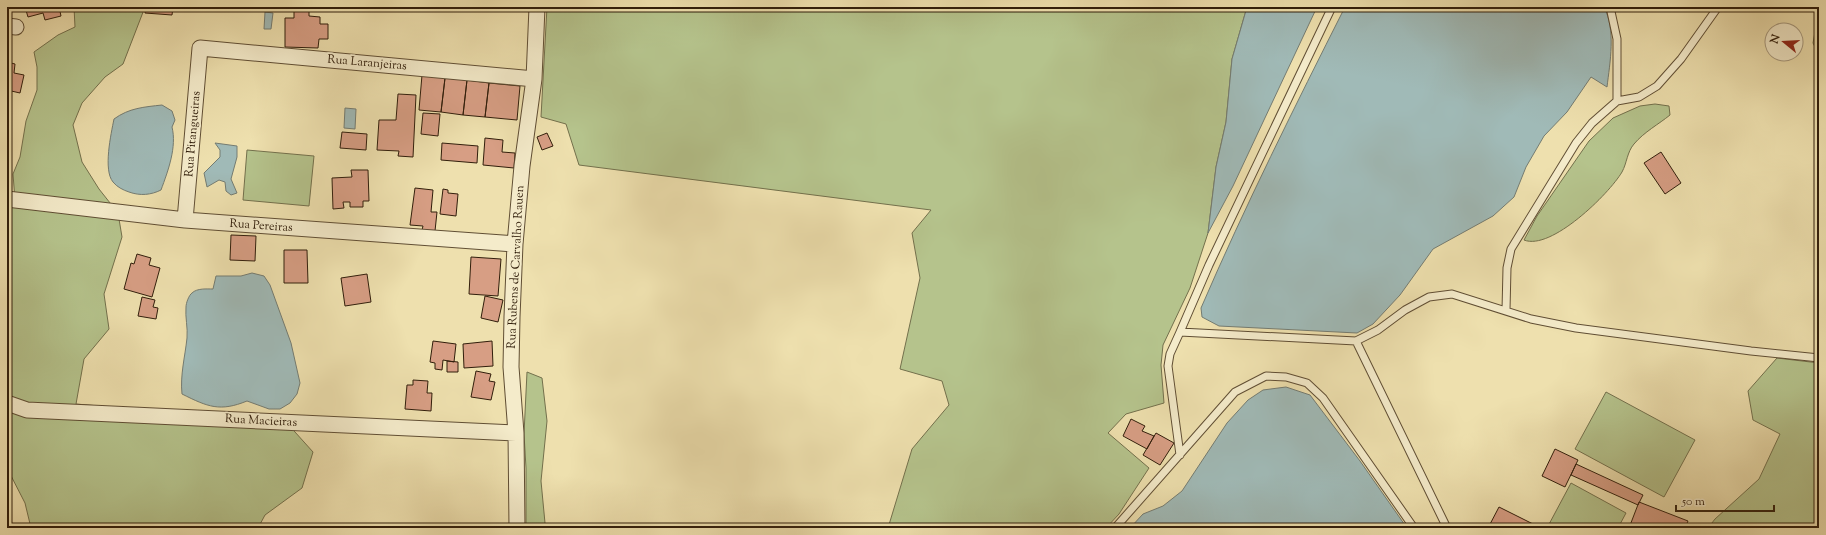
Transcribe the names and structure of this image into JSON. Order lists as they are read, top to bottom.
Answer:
{
  "streets": {
    "street": [
      "Rua Laranjeiras",
      "Rua Pitangueiras",
      "Rua Pereiras",
      "Rua Rubens de Carvalho Rauen",
      "Rua Macieiras"
    ]
  },
  "crossings": [
    ["Rua Laranjeiras", "Rua Pitangueiras"],
    ["Rua Laranjeiras", "Rua Rubens de Carvalho Rauen"],
    ["Rua Pitangueiras", "Rua Pereiras"],
    ["Rua Pereiras", "Rua Rubens de Carvalho Rauen"],
    ["Rua Rubens de Carvalho Rauen", "Rua Macieiras"]
  ],
  "scale_bar": "50 m",
  "north": "left"
}
